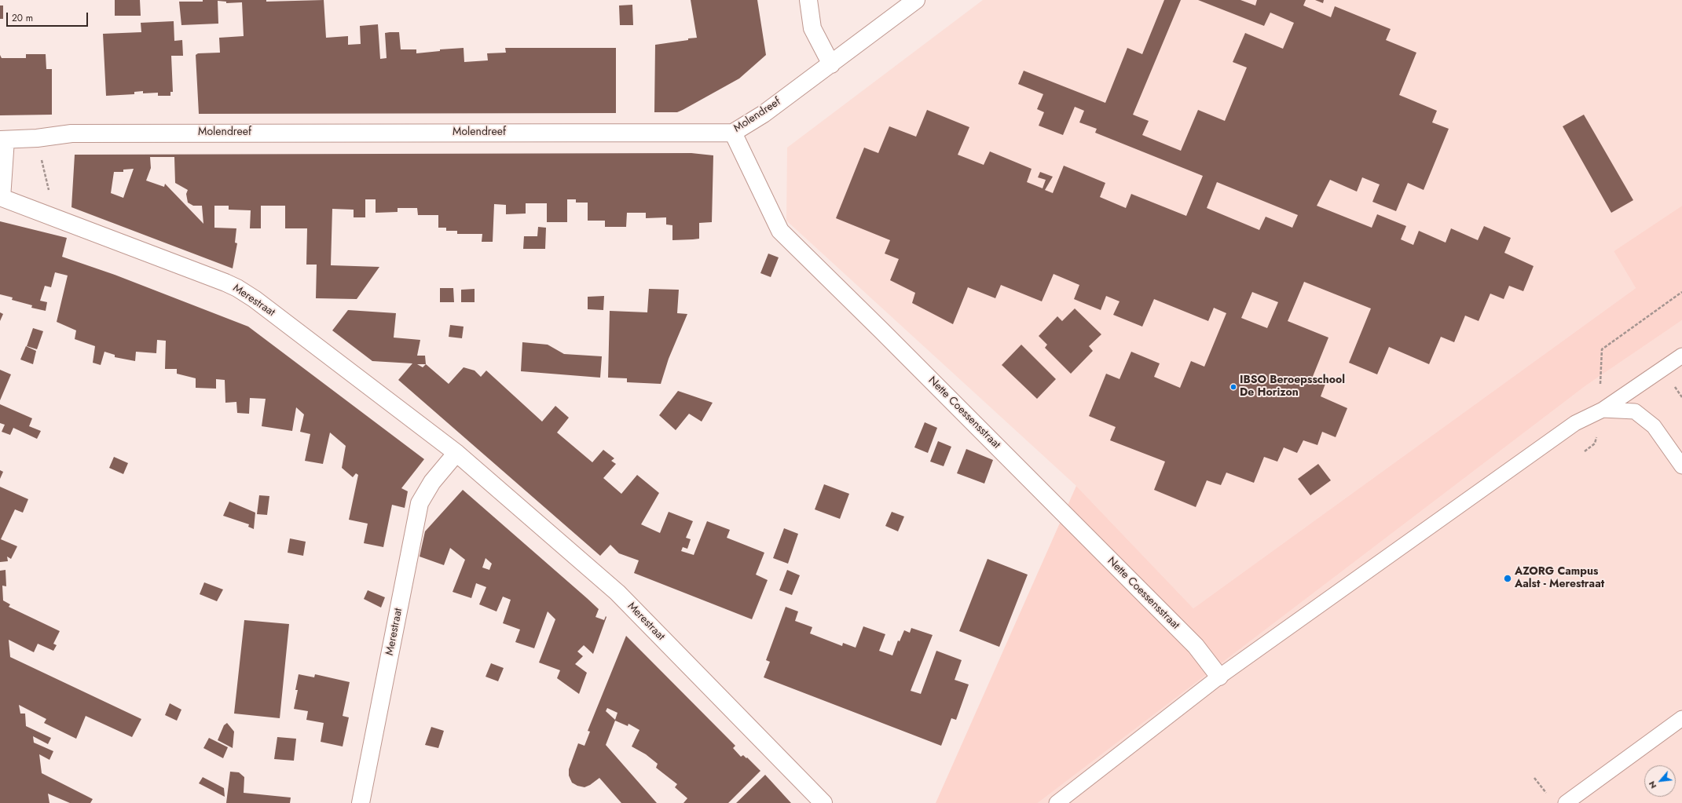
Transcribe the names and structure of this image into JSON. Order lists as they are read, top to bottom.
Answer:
{
  "streets": {
    "street": ["Molendreef", "Merestraat", "Nette Coessensstraat"]
  },
  "crossings": [
    ["Molendreef", "Merestraat"],
    ["Molendreef", "Nette Coessensstraat"]
  ],
  "places": ["IBSO Beroepsschool De Horizon", "AZORG Campus Aalst - Merestraat"],
  "scale_bar": "20 m",
  "north": "bottom left"
}
